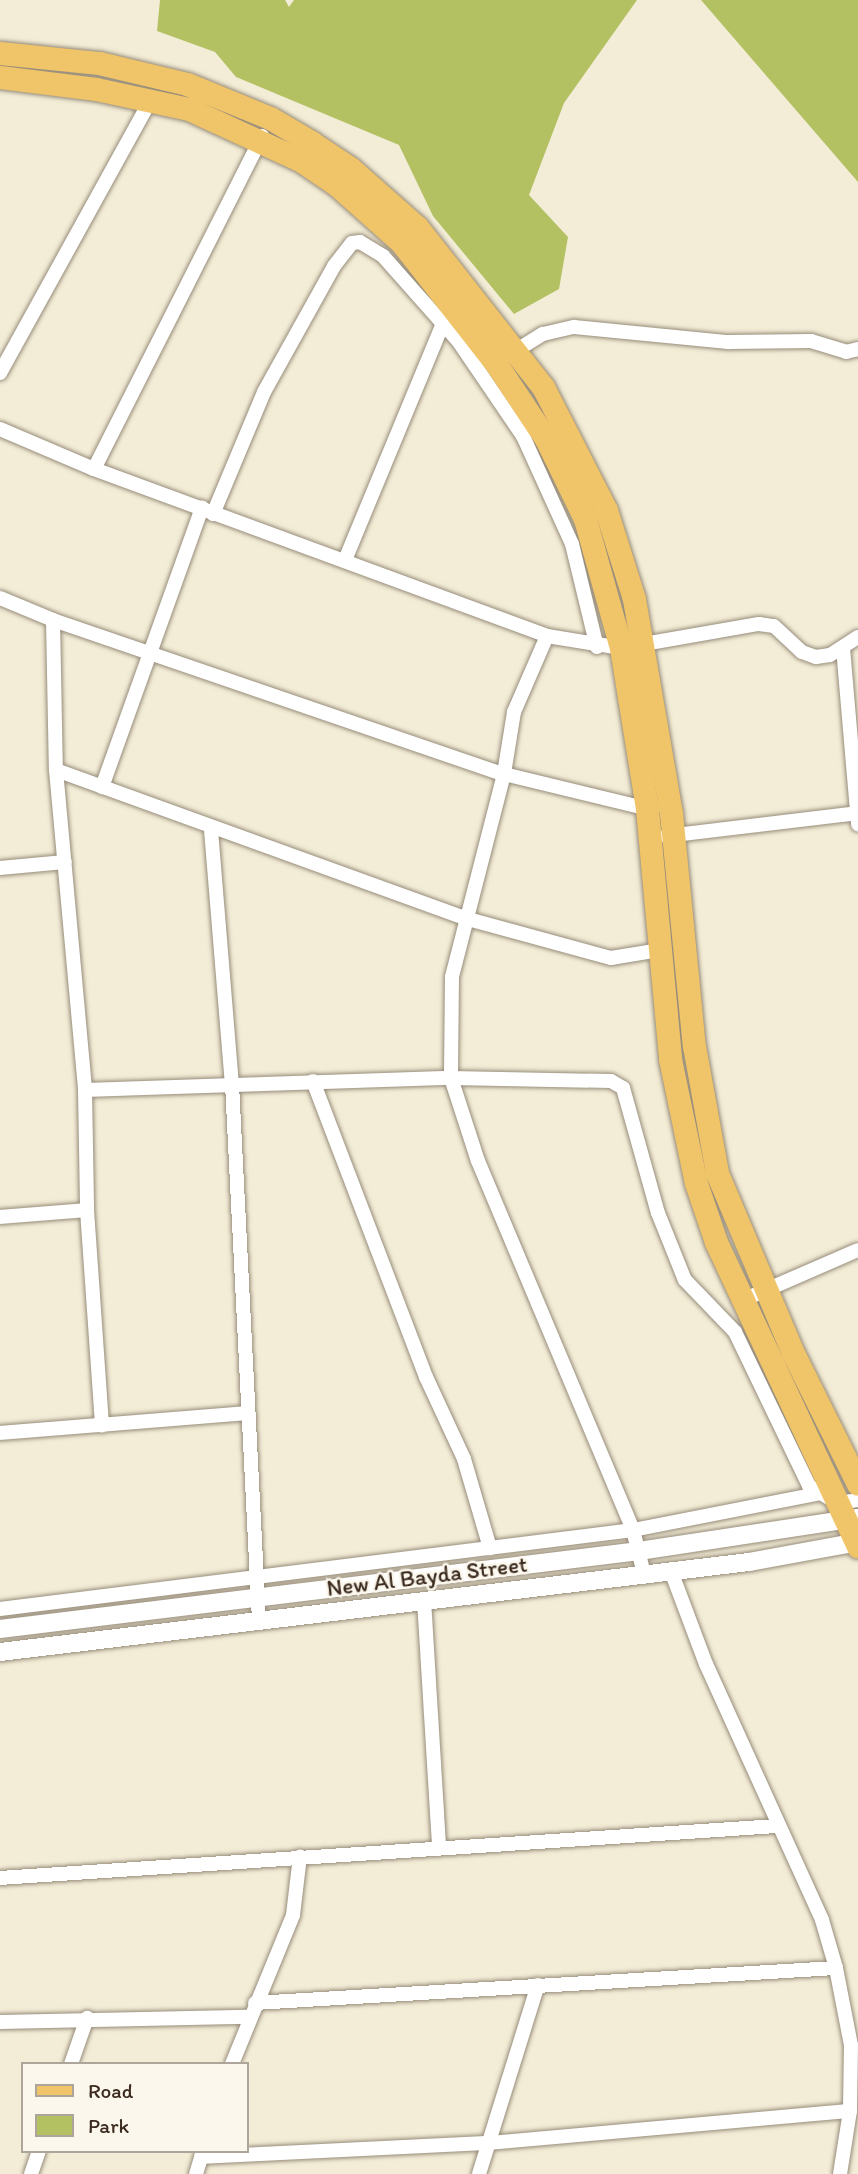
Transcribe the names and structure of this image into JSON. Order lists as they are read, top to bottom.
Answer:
{
  "streets": {
    "street": ["New Al Bayda Street"]
  },
  "legend": ["Road", "Park"]
}
